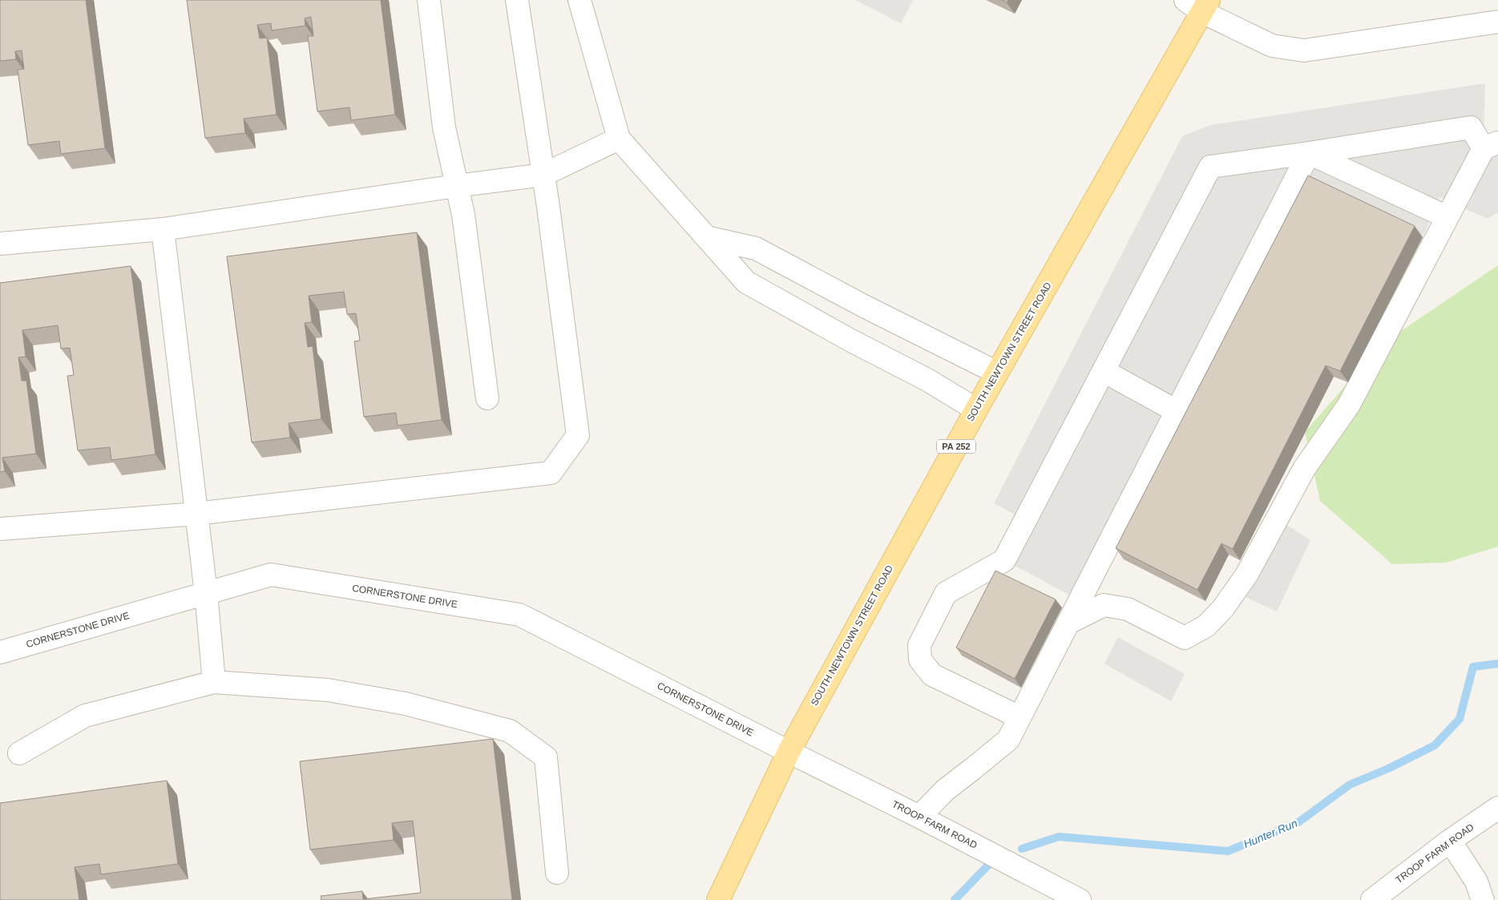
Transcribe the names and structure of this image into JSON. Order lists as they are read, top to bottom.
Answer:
{
  "streets": {
    "main road": ["SOUTH NEWTOWN STREET ROAD", "PA 252"],
    "street": ["CORNERSTONE DRIVE", "TROOP FARM ROAD"]
  },
  "crossings": [
    ["SOUTH NEWTOWN STREET ROAD", "CORNERSTONE DRIVE"],
    ["SOUTH NEWTOWN STREET ROAD", "TROOP FARM ROAD"],
    ["CORNERSTONE DRIVE", "TROOP FARM ROAD"]
  ],
  "water": ["Hunter Run"]
}
